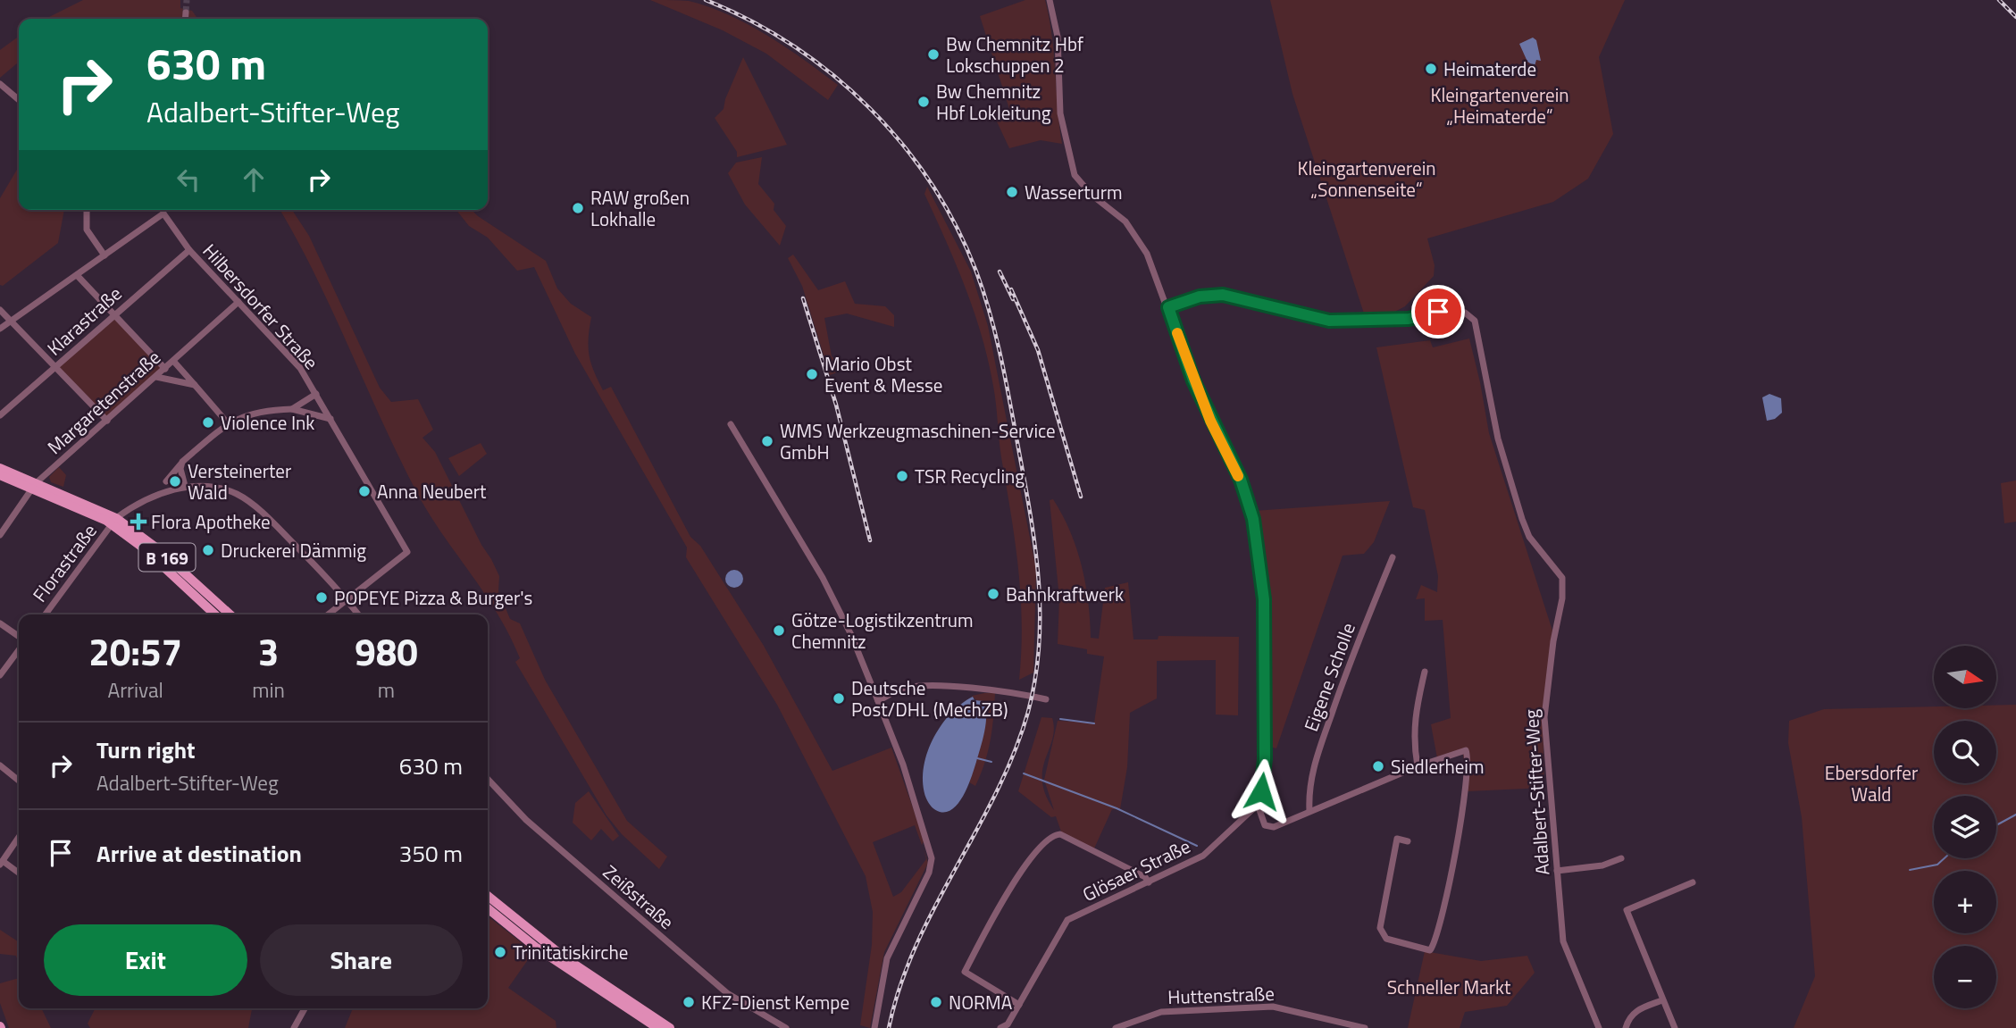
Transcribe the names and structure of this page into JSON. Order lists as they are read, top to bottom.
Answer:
{
  "streets": {
    "main road": ["B 169"],
    "street": [
      "Hilbersdorfer Straße",
      "Klarastraße",
      "Margaretenstraße",
      "Florastraße",
      "Eigene Scholle",
      "Adalbert-Stifter-Weg",
      "Glösaer Straße",
      "Zeißstraße",
      "Huttenstraße"
    ]
  },
  "crossings": [
    ["Hilbersdorfer Straße", "Klarastraße"],
    ["Hilbersdorfer Straße", "Margaretenstraße"],
    ["Margaretenstraße", "B 169"],
    ["B 169", "Florastraße"]
  ],
  "parks": [
    "Kleingartenverein „Heimaterde“",
    "Kleingartenverein „Sonnenseite“",
    "Ebersdorfer Wald",
    "Schneller Markt"
  ],
  "places": {
    "other": [
      "Bw Chemnitz Hbf Lokschuppen 2",
      "Heimaterde",
      "Bw Chemnitz Hbf Lokleitung",
      "Wasserturm",
      "RAW großen Lokhalle",
      "Mario Obst Event & Messe",
      "Violence Ink",
      "WMS Werkzeugmaschinen-Service GmbH",
      "TSR Recycling",
      "Versteinerter Wald",
      "Anna Neubert",
      "Druckerei Dämmig",
      "Bahnkraftwerk",
      "POPEYE Pizza & Burger's",
      "Götze-Logistikzentrum Chemnitz",
      "Deutsche Post/DHL (MechZB)",
      "Siedlerheim",
      "Trinitatiskirche",
      "KFZ-Dienst Kempe",
      "NORMA"
    ],
    "health": ["Flora Apotheke"]
  },
  "north": "right",
  "page": {
    "turn": ["630 m", "Adalbert-Stifter-Weg"],
    "eta": [
      "20:57",
      "Arrival",
      "3",
      "min",
      "980",
      "m"
    ],
    "map_buttons": ["+", "−"],
    "list": [
      {
        "name": "Turn right",
        "note": "Adalbert-Stifter-Weg",
        "value": "630 m"
      },
      {
        "name": "Arrive at destination",
        "value": "350 m"
      }
    ],
    "buttons": ["Exit", "Share"]
  }
}
